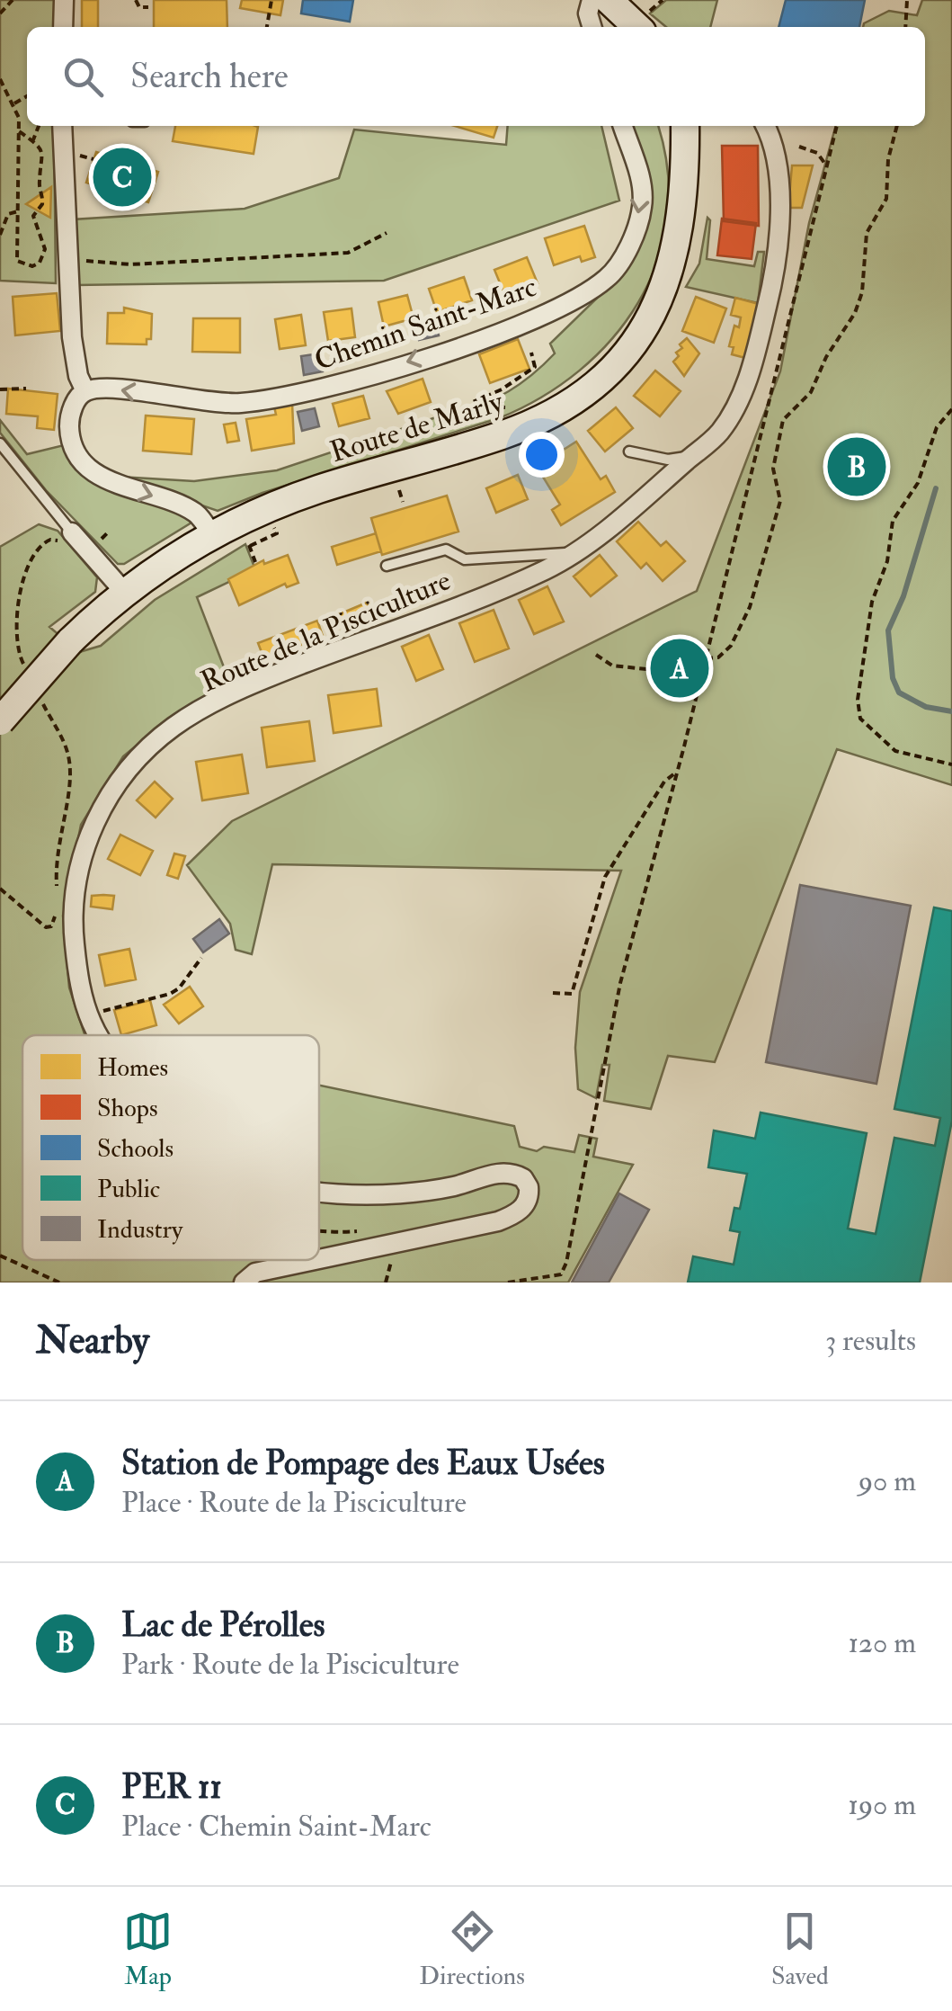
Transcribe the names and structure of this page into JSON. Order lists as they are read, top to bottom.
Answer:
{
  "streets": {
    "main road": ["Route de Marly"],
    "street": ["Chemin Saint-Marc", "Route de la Pisciculture"]
  },
  "one_way": ["Chemin Saint-Marc"],
  "legend": [
    "Homes",
    "Shops",
    "Schools",
    "Public",
    "Industry"
  ],
  "page": {
    "search": "Search here",
    "pins": ["C", "B", "A"],
    "heading": ["Nearby", "3 results"],
    "list": [
      {
        "mark": "A",
        "name": "Station de Pompage des Eaux Usées",
        "note": "Place · Route de la Pisciculture",
        "value": "90 m"
      },
      {
        "mark": "B",
        "name": "Lac de Pérolles",
        "note": "Park · Route de la Pisciculture",
        "value": "120 m"
      },
      {
        "mark": "C",
        "name": "PER 11",
        "note": "Place · Chemin Saint-Marc",
        "value": "190 m"
      }
    ],
    "nav": ["Map", "Directions", "Saved"]
  }
}
